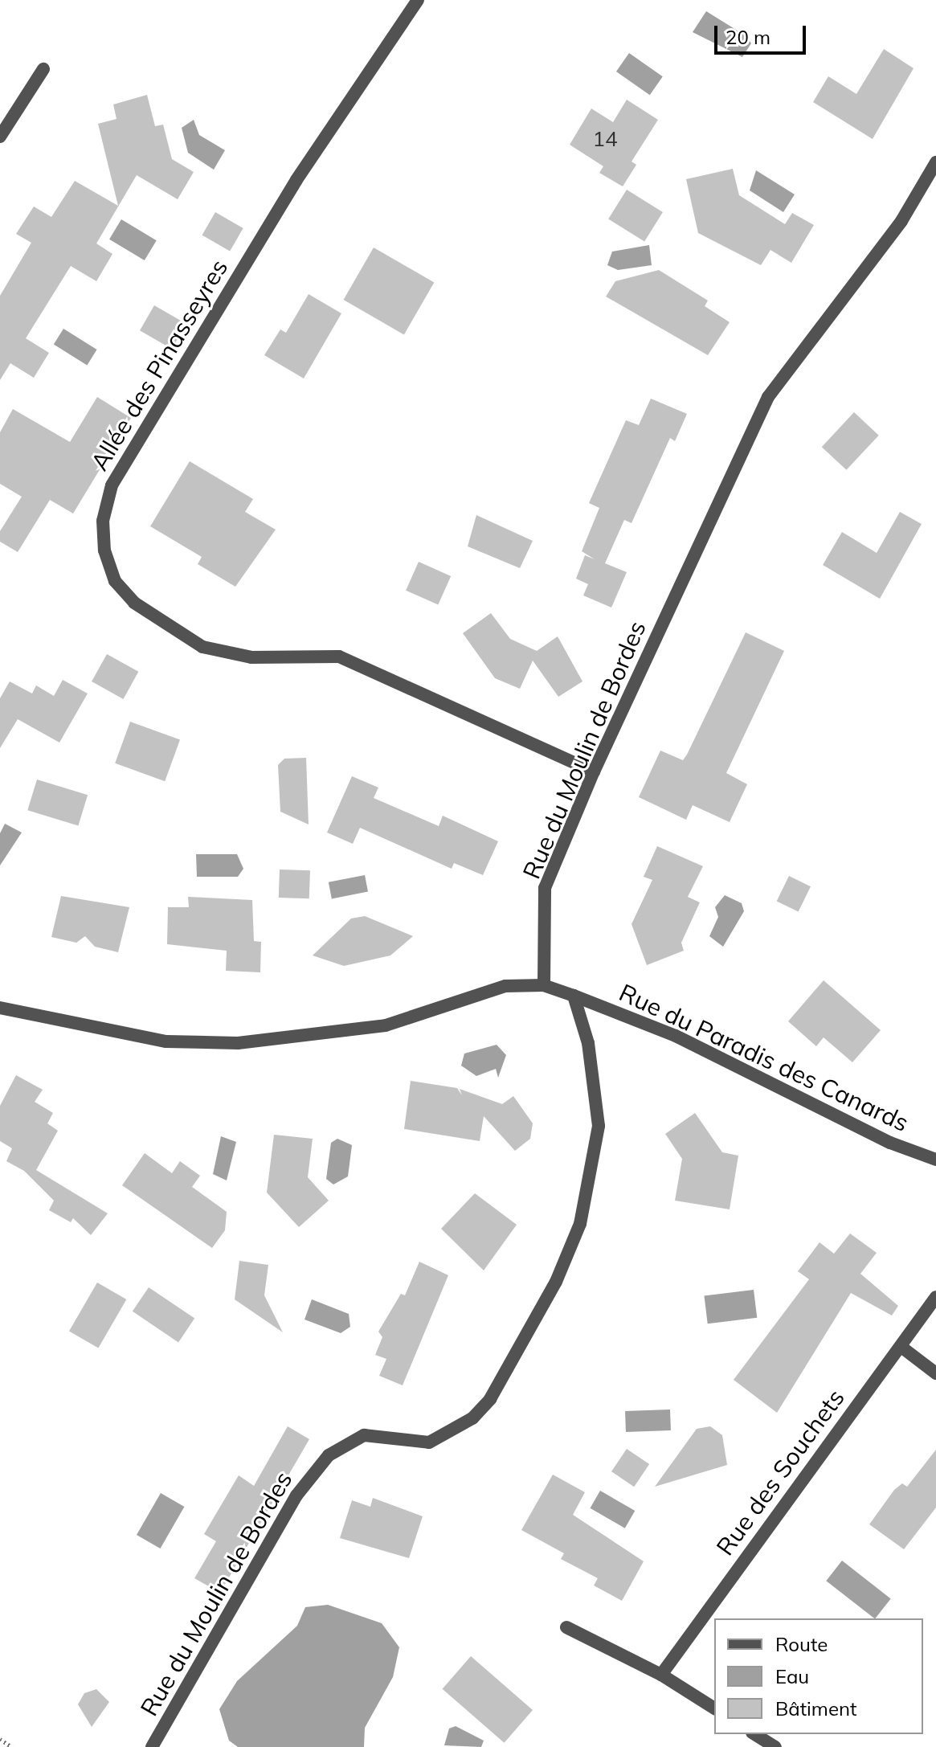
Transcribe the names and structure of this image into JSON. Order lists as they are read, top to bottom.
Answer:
{
  "streets": {
    "street": [
      "Allée des Pinasseyres",
      "Rue du Moulin de Bordes",
      "Rue du Paradis des Canards",
      "Rue des Souchets"
    ]
  },
  "crossings": [
    ["Allée des Pinasseyres", "Rue du Moulin de Bordes"],
    ["Rue du Moulin de Bordes", "Rue du Paradis des Canards"]
  ],
  "house_numbers": ["14"],
  "legend": ["Route", "Eau", "Bâtiment"],
  "scale_bar": "20 m"
}
